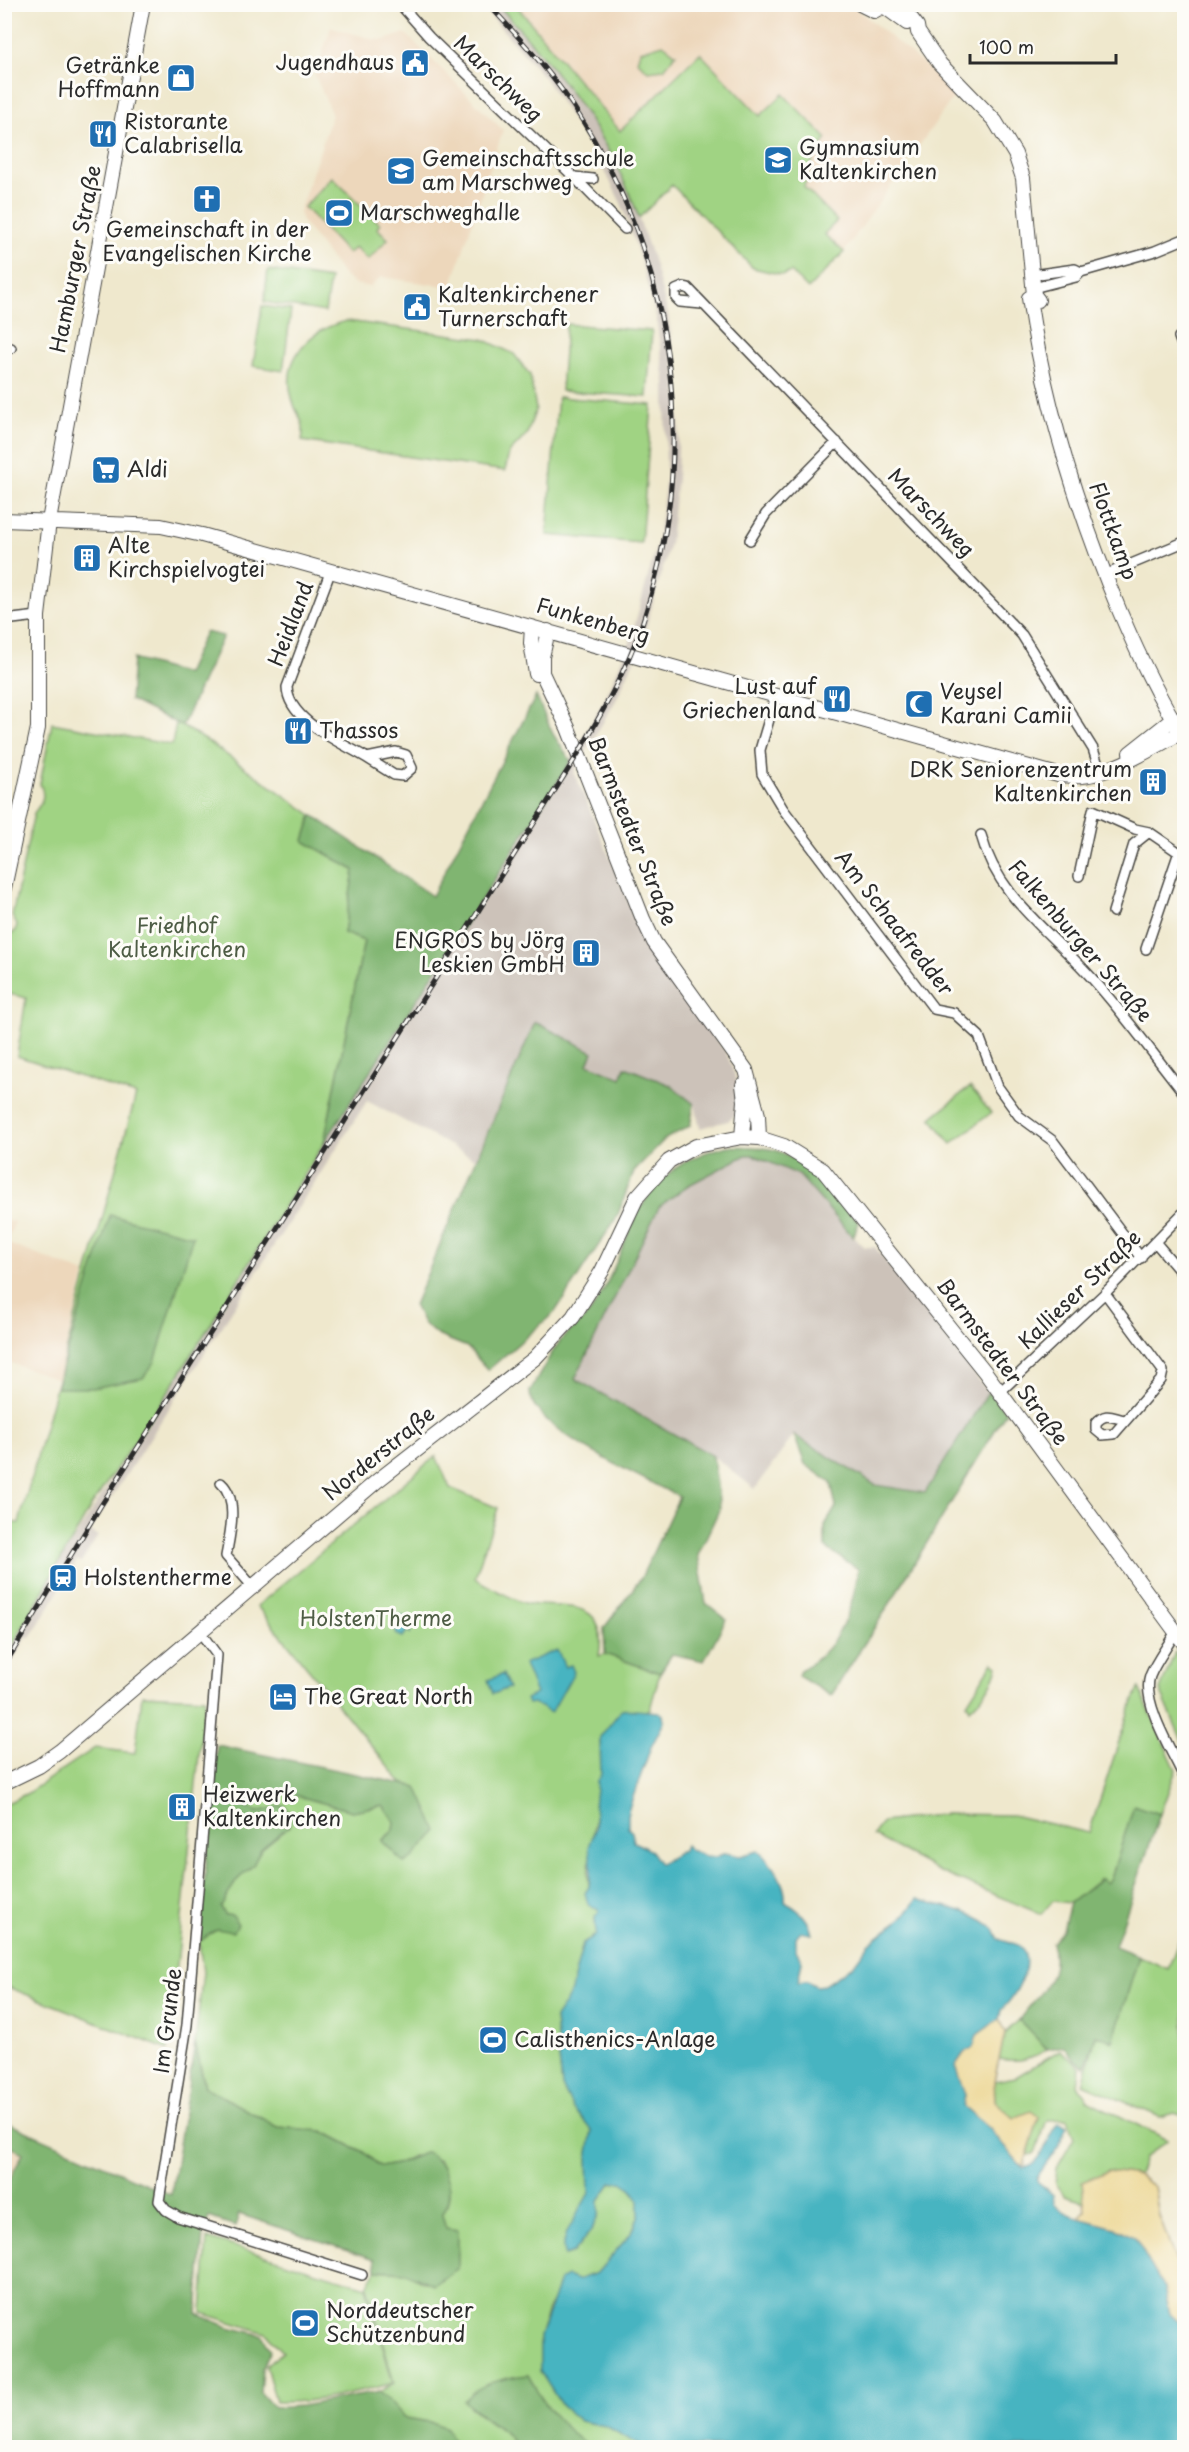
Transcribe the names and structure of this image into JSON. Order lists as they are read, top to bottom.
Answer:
{
  "streets": {
    "street": [
      "Marschweg",
      "Hamburger Straße",
      "Flottkamp",
      "Funkenberg",
      "Heidland",
      "Barmstedter Straße",
      "Am Schaafredder",
      "Falkenburger Straße",
      "Kallieser Straße",
      "Norderstraße",
      "Im Grunde"
    ]
  },
  "crossings": [
    ["Marschweg", "Funkenberg"],
    ["Hamburger Straße", "Funkenberg"],
    ["Flottkamp", "Funkenberg"],
    ["Funkenberg", "Heidland"],
    ["Funkenberg", "Barmstedter Straße"],
    ["Funkenberg", "Am Schaafredder"],
    ["Barmstedter Straße", "Kallieser Straße"],
    ["Barmstedter Straße", "Norderstraße"],
    ["Am Schaafredder", "Kallieser Straße"],
    ["Norderstraße", "Im Grunde"]
  ],
  "parks": ["Friedhof Kaltenkirchen", "HolstenTherme"],
  "places": {
    "public building": ["Jugendhaus", "Kaltenkirchener Turnerschaft"],
    "shop": ["Getränke Hoffmann"],
    "restaurant": ["Ristorante Calabrisella", "Lust auf Griechenland", "Thassos"],
    "school or university": ["Gymnasium Kaltenkirchen", "Gemeinschaftsschule am Marschweg"],
    "church": ["Gemeinschaft in der Evangelischen Kirche"],
    "sports": ["Marschweghalle", "Calisthenics-Anlage", "Norddeutscher Schützenbund"],
    "supermarket": ["Aldi"],
    "building": [
      "Alte Kirchspielvogtei",
      "DRK Seniorenzentrum Kaltenkirchen",
      "ENGROS by Jörg Leskien GmbH",
      "Heizwerk Kaltenkirchen"
    ],
    "mosque": ["Veysel Karani Camii"],
    "station": ["Holstentherme"],
    "hotel": ["The Great North"]
  },
  "scale_bar": "100 m"
}
